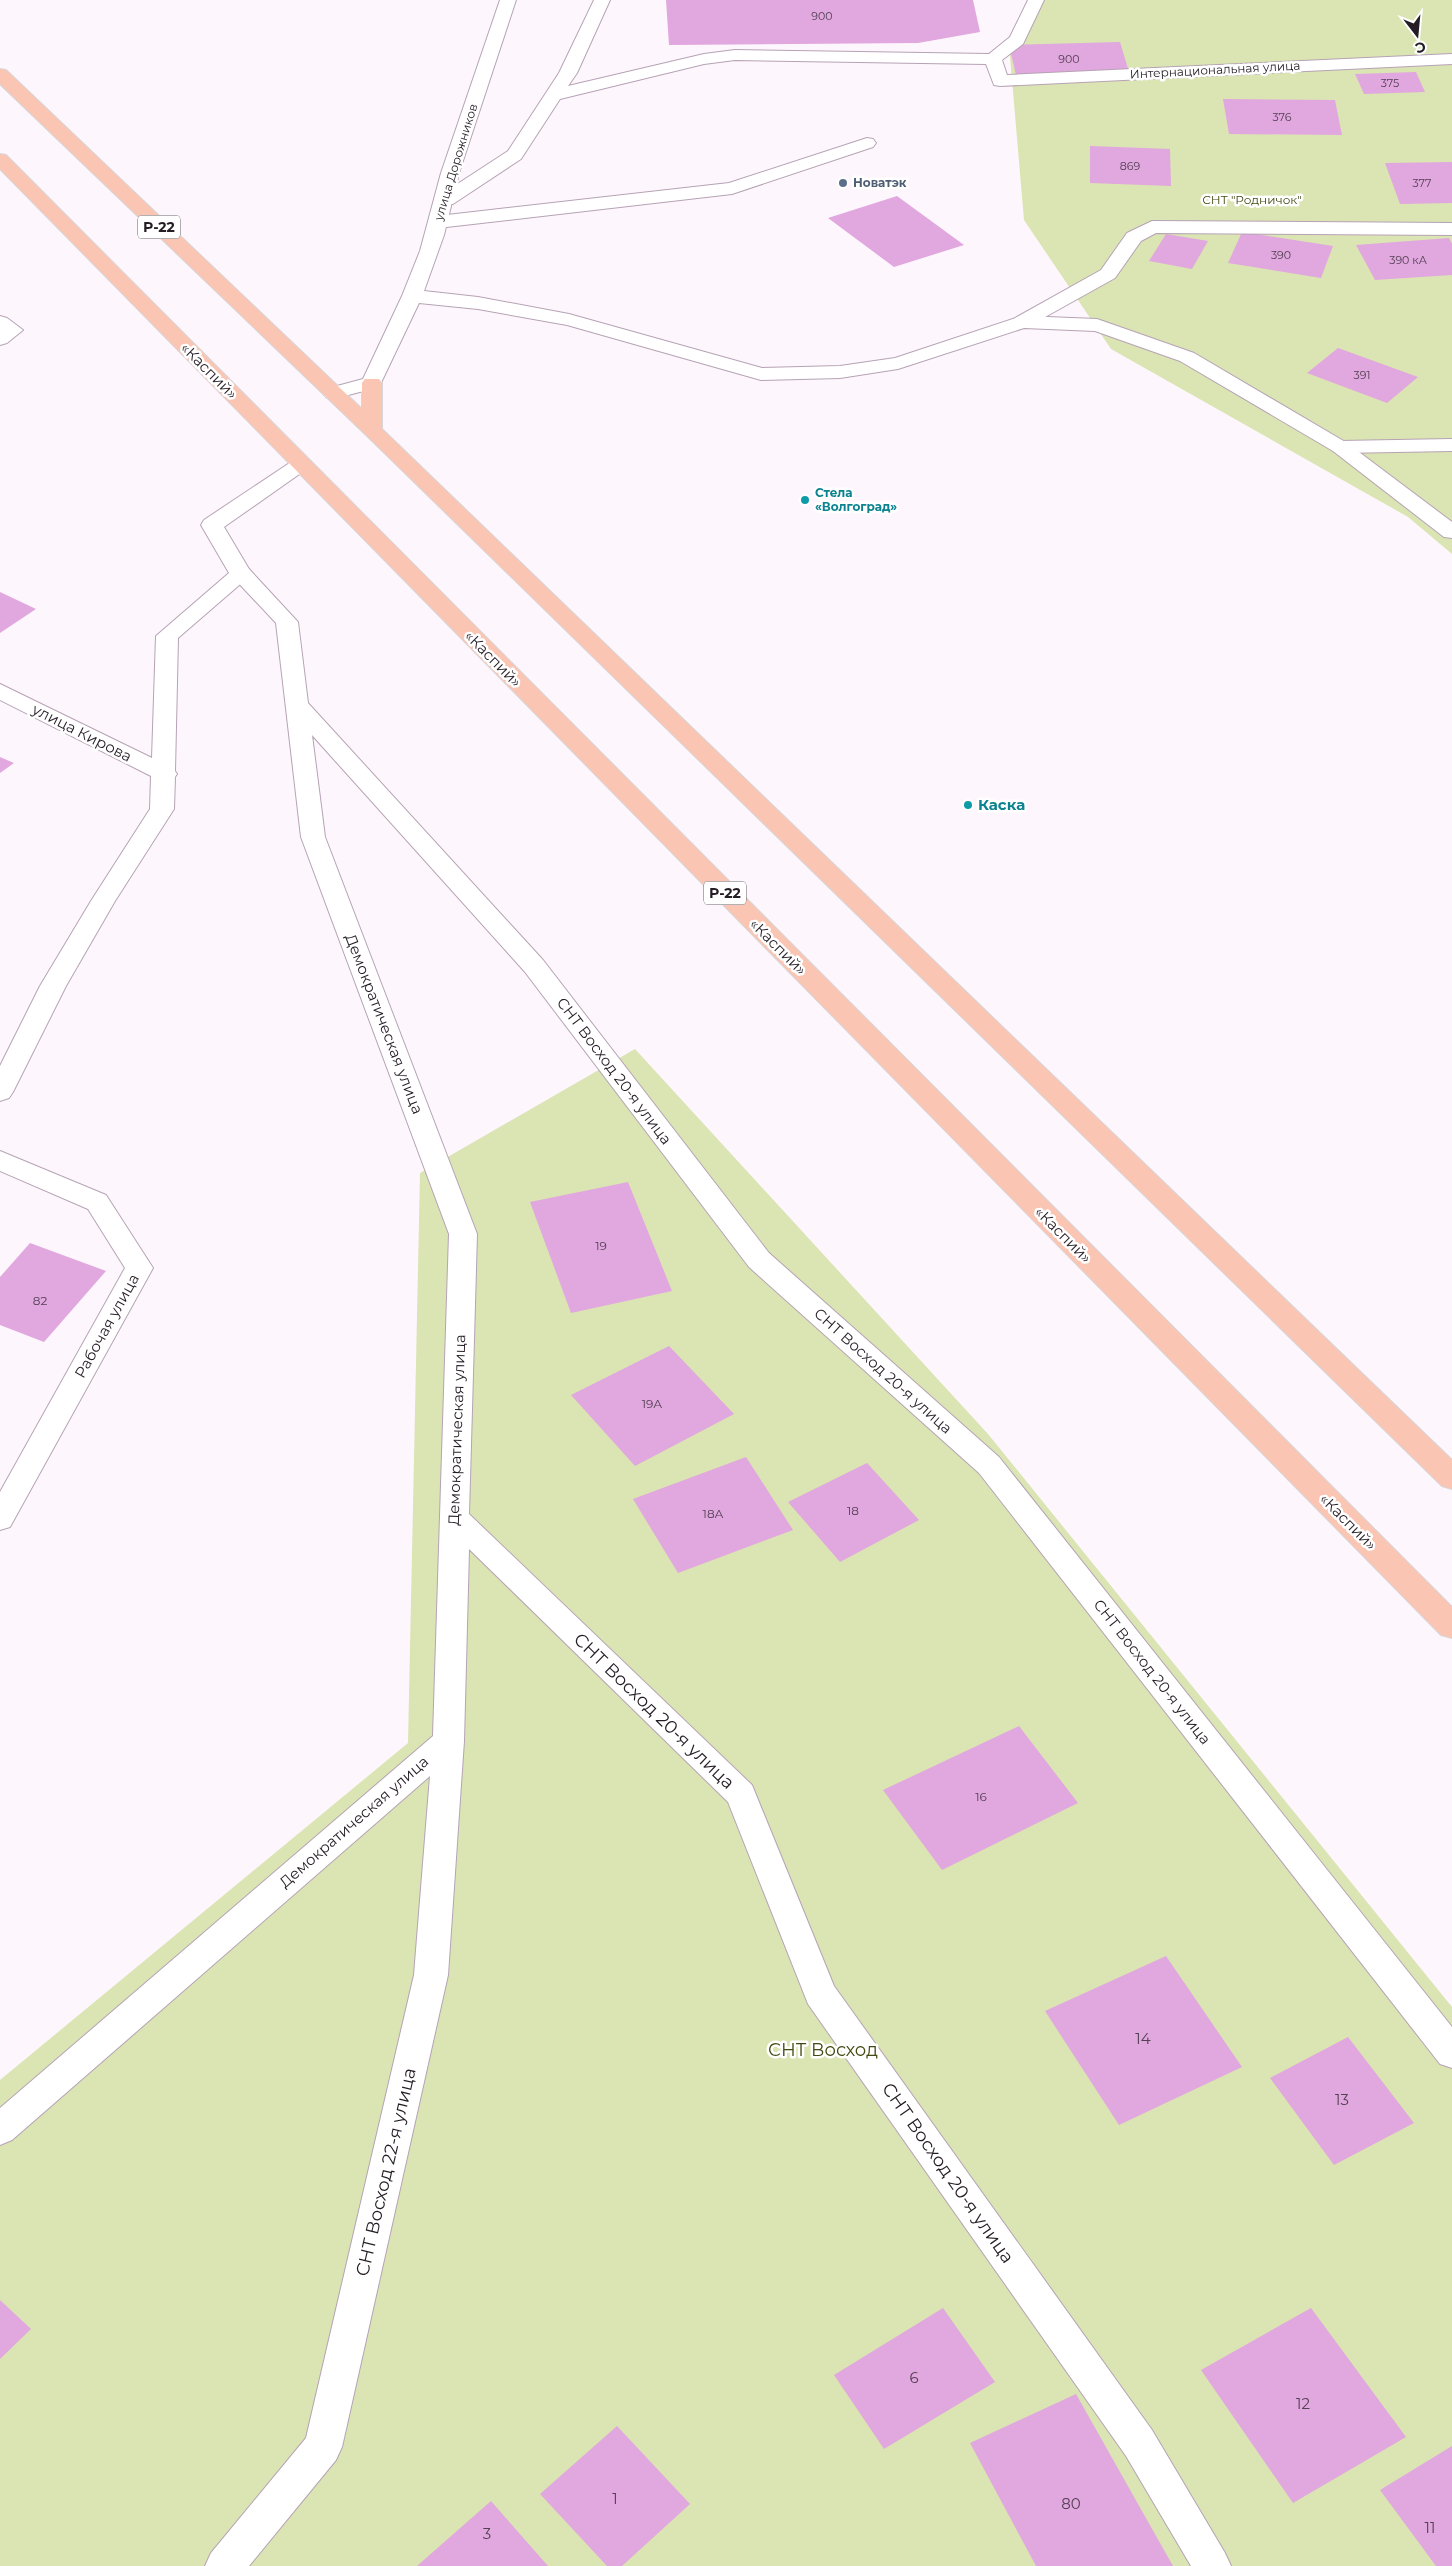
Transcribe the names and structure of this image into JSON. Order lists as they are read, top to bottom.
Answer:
{
  "streets": {
    "highway": ["Р-22", "«Каспий»"],
    "street": [
      "Интернациональная улица",
      "улица Дорожников",
      "улица Кирова",
      "Демократическая улица",
      "СНТ Восход 20-я улица",
      "Рабочая улица",
      "СНТ Восход 22-я улица"
    ]
  },
  "crossings": [
    ["«Каспий»", "Демократическая улица"],
    ["Демократическая улица", "СНТ Восход 20-я улица"],
    ["Демократическая улица", "СНТ Восход 22-я улица"]
  ],
  "parks": ["СНТ \"Родничок\"", "СНТ Восход"],
  "places": ["Новатэк", "Стела «Волгоград»", "Каска"],
  "house_numbers": [
    "900",
    "900",
    "375",
    "376",
    "869",
    "377",
    "390",
    "390 кА",
    "391",
    "19",
    "82",
    "19А",
    "18",
    "18А",
    "16",
    "14",
    "13",
    "6",
    "12",
    "1",
    "80",
    "11",
    "3"
  ],
  "north": "bottom"
}
